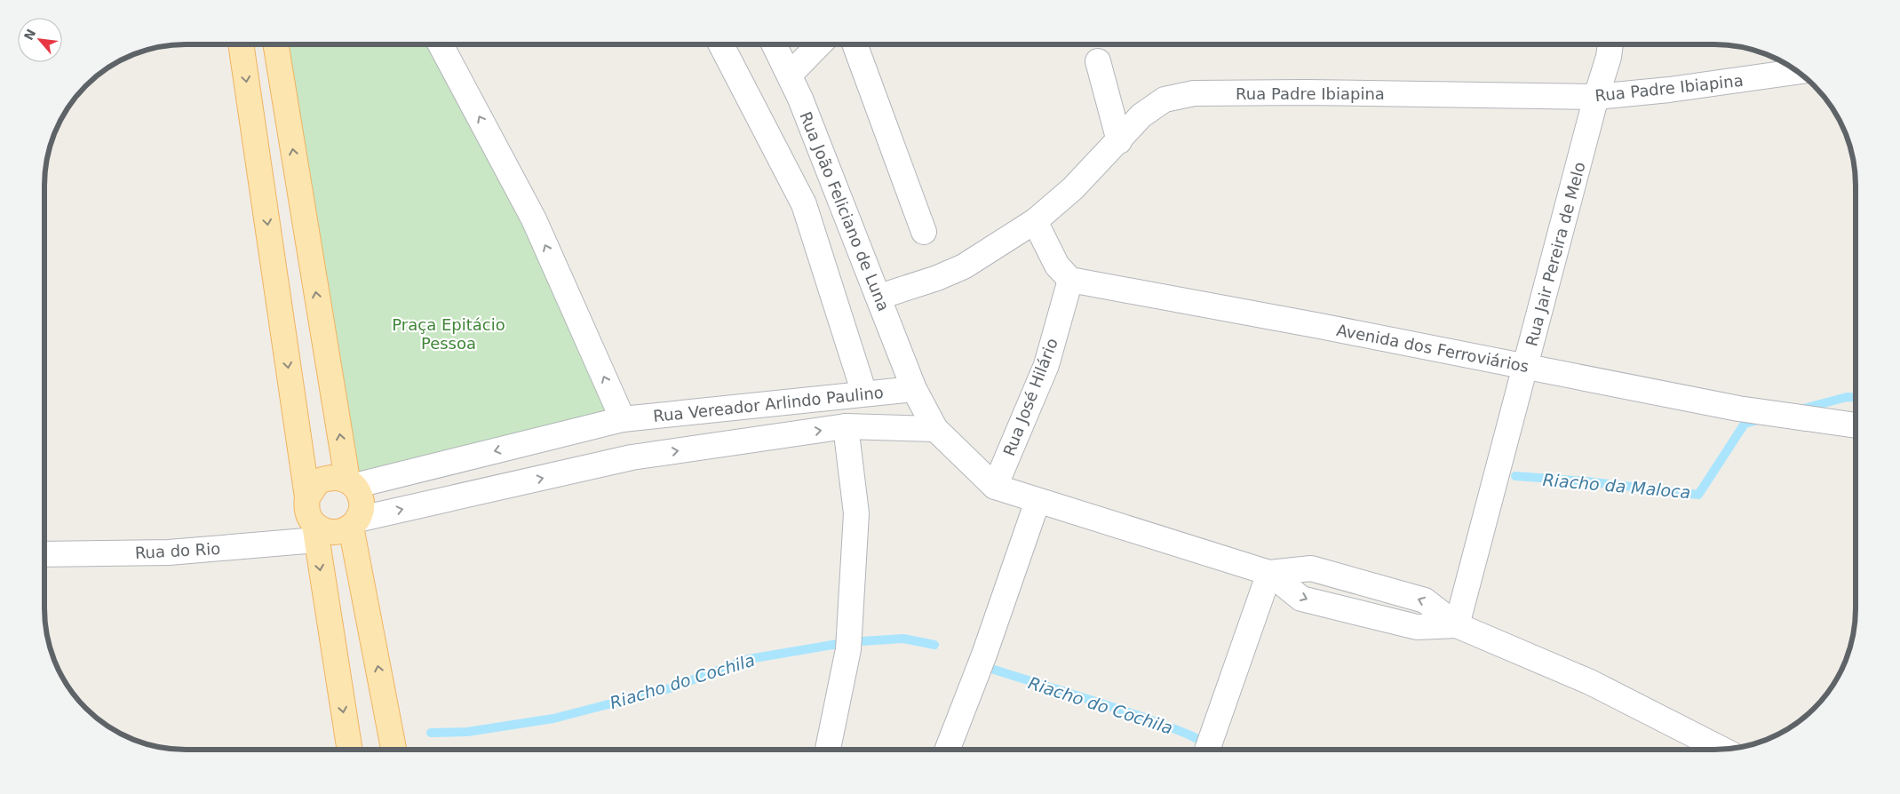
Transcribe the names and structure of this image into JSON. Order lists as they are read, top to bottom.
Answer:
{
  "streets": {
    "street": [
      "Rua Padre Ibiapina",
      "Rua João Feliciano de Luna",
      "Rua Jair Pereira de Melo",
      "Avenida dos Ferroviários",
      "Rua José Hilário",
      "Rua Vereador Arlindo Paulino",
      "Rua do Rio"
    ]
  },
  "crossings": [
    ["Rua Padre Ibiapina", "Rua João Feliciano de Luna"],
    ["Rua Padre Ibiapina", "Rua Jair Pereira de Melo"],
    ["Rua João Feliciano de Luna", "Rua José Hilário"],
    ["Rua João Feliciano de Luna", "Rua Vereador Arlindo Paulino"],
    ["Rua Jair Pereira de Melo", "Avenida dos Ferroviários"],
    ["Avenida dos Ferroviários", "Rua José Hilário"]
  ],
  "water": ["Riacho da Maloca", "Riacho do Cochila"],
  "parks": ["Praça Epitácio Pessoa"],
  "north": "top left"
}
